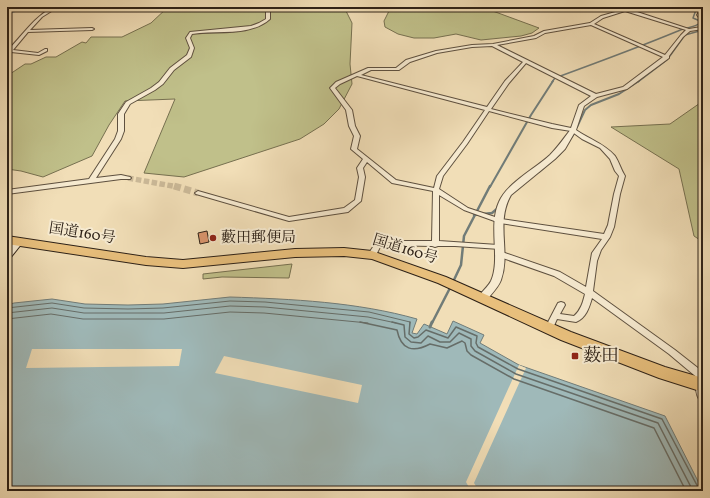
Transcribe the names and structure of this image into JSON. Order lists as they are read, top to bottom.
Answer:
{
  "streets": {
    "highway": ["国道160号"]
  },
  "places": {
    "other": ["藪田郵便局"],
    "transit": ["薮田"]
  }
}
